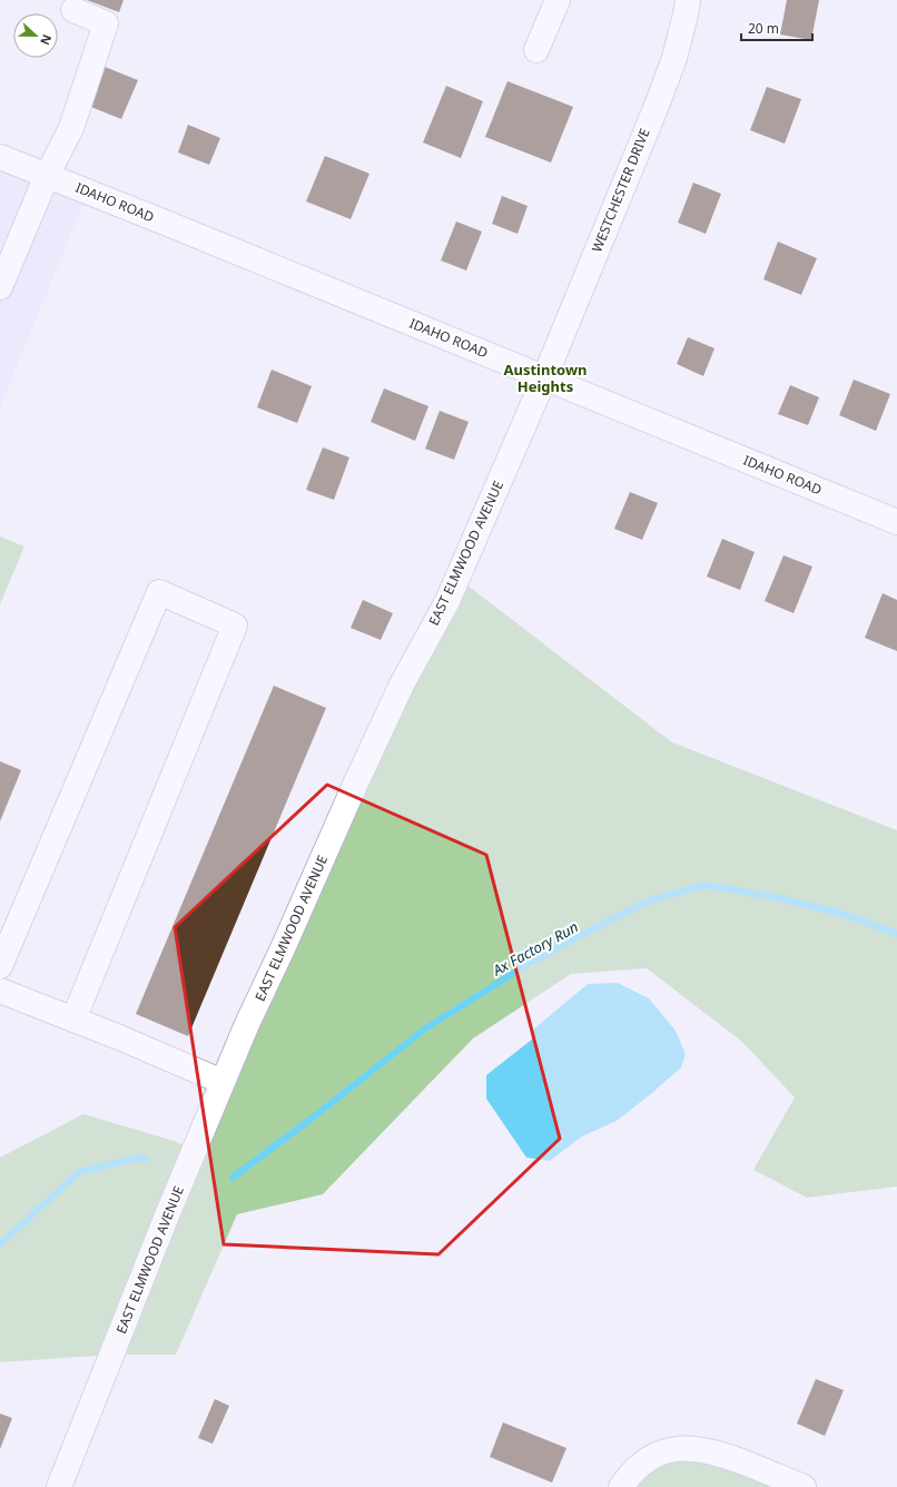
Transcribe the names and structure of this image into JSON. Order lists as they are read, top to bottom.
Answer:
{
  "streets": {
    "street": ["WESTCHESTER DRIVE", "IDAHO ROAD", "EAST ELMWOOD AVENUE"]
  },
  "crossings": [
    ["WESTCHESTER DRIVE", "IDAHO ROAD"],
    ["WESTCHESTER DRIVE", "EAST ELMWOOD AVENUE"],
    ["IDAHO ROAD", "EAST ELMWOOD AVENUE"]
  ],
  "districts": ["Austintown Heights"],
  "water": ["Ax Factory Run"],
  "scale_bar": "20 m",
  "north": "right"
}
